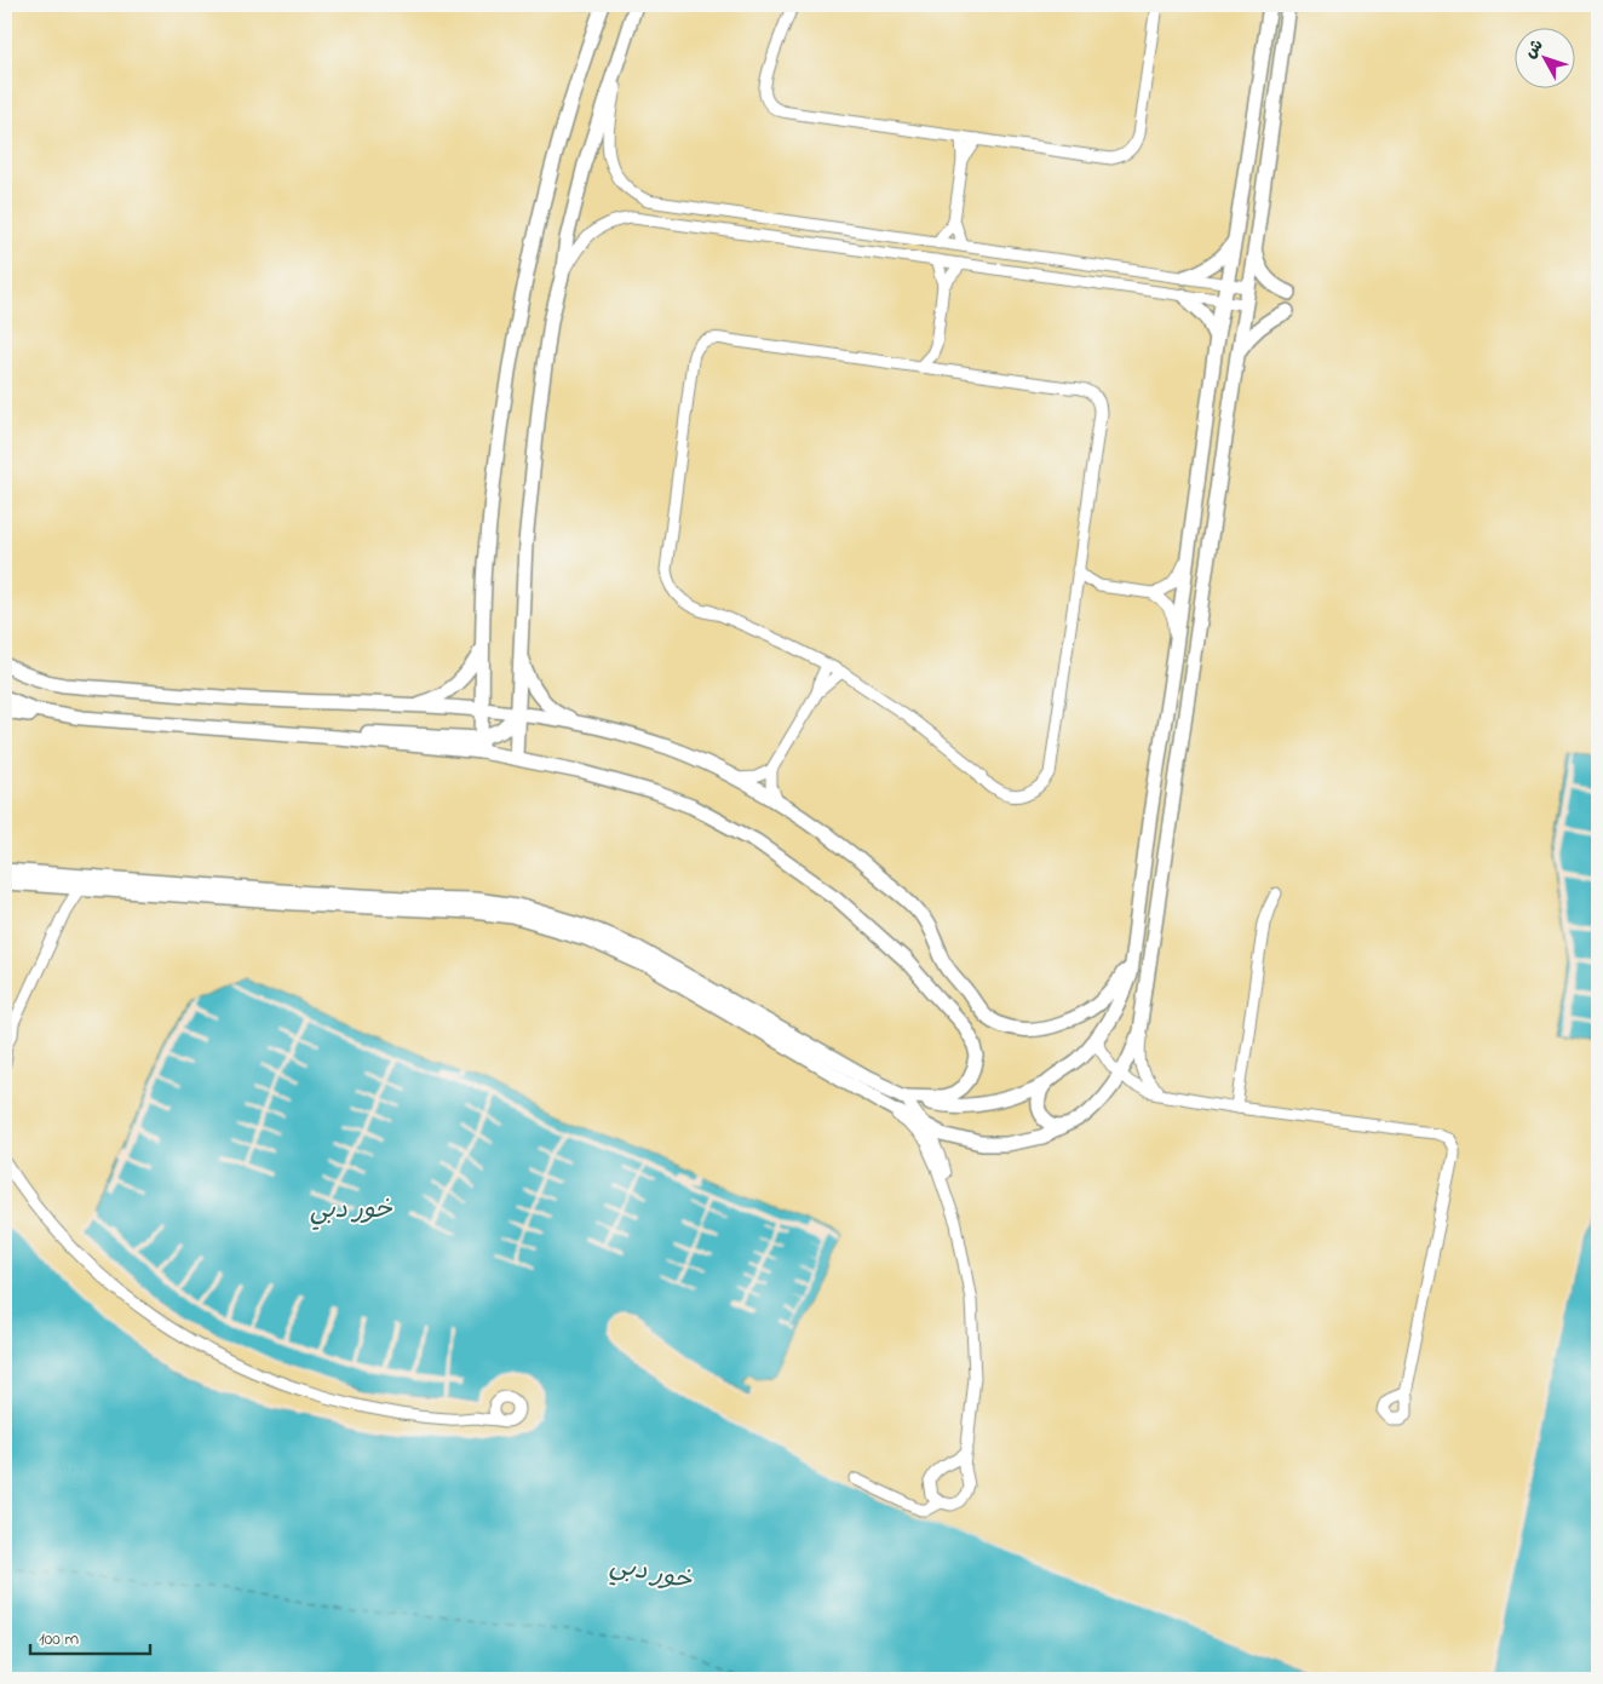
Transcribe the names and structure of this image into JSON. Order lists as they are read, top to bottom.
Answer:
{
  "water": ["خور دبي"],
  "scale_bar": "100 m",
  "north": "top left"
}
